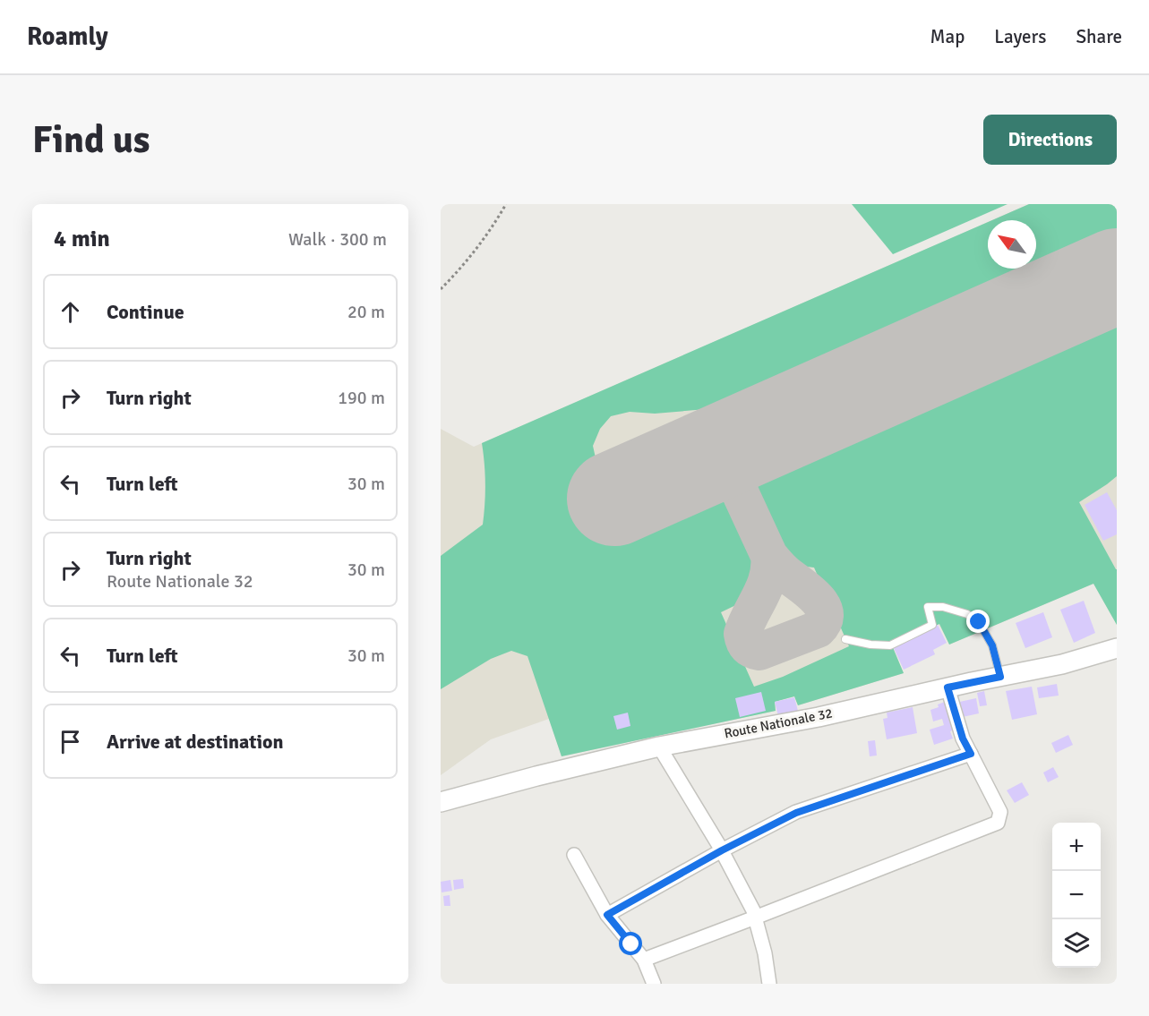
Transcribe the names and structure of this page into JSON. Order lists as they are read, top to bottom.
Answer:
{
  "streets": {
    "street": ["Route Nationale 32"]
  },
  "north": "top left",
  "page": {
    "header": "Roamly",
    "nav": ["Map", "Layers", "Share"],
    "buttons": "Directions",
    "title": "Find us",
    "heading": ["4 min", "Walk · 300 m"],
    "list": [
      ["Continue", "20 m"],
      ["Turn right", "190 m"],
      ["Turn left", "30 m"],
      ["Turn right", "Route Nationale 32", "30 m"],
      ["Turn left", "30 m"],
      "Arrive at destination"
    ],
    "map_buttons": ["+", "−"]
  }
}
